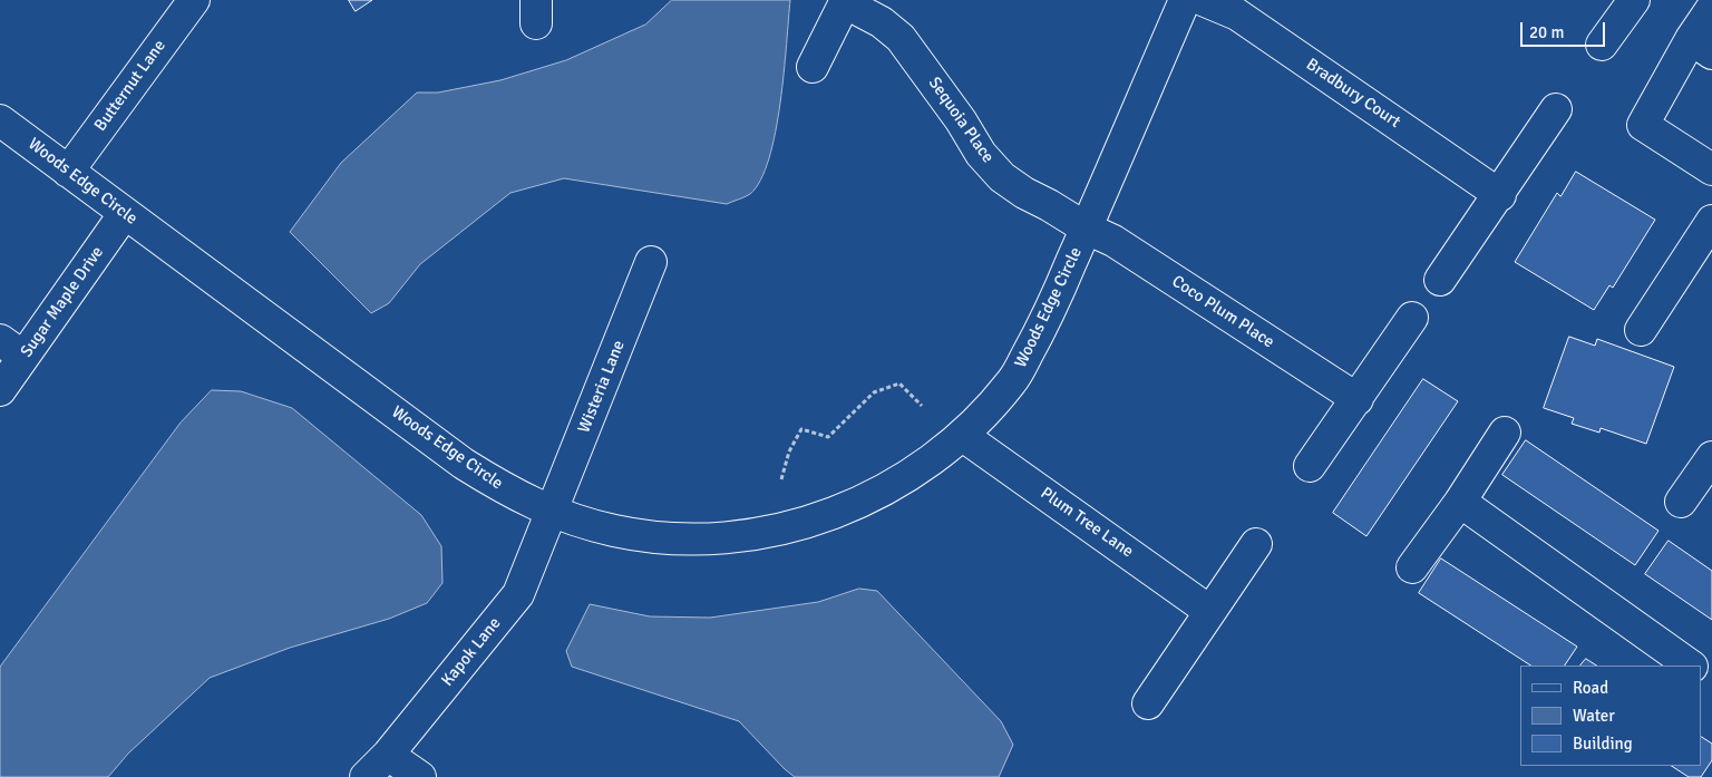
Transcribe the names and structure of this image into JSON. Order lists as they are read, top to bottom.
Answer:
{
  "streets": {
    "street": [
      "Butternut Lane",
      "Bradbury Court",
      "Sequoia Place",
      "Woods Edge Circle",
      "Sugar Maple Drive",
      "Coco Plum Place",
      "Wisteria Lane",
      "Plum Tree Lane",
      "Kapok Lane"
    ]
  },
  "crossings": [
    ["Butternut Lane", "Woods Edge Circle"],
    ["Sequoia Place", "Woods Edge Circle"],
    ["Sequoia Place", "Coco Plum Place"],
    ["Woods Edge Circle", "Sugar Maple Drive"],
    ["Woods Edge Circle", "Coco Plum Place"],
    ["Woods Edge Circle", "Wisteria Lane"],
    ["Woods Edge Circle", "Plum Tree Lane"],
    ["Woods Edge Circle", "Kapok Lane"],
    ["Wisteria Lane", "Kapok Lane"]
  ],
  "legend": ["Road", "Water", "Building"],
  "scale_bar": "20 m"
}
